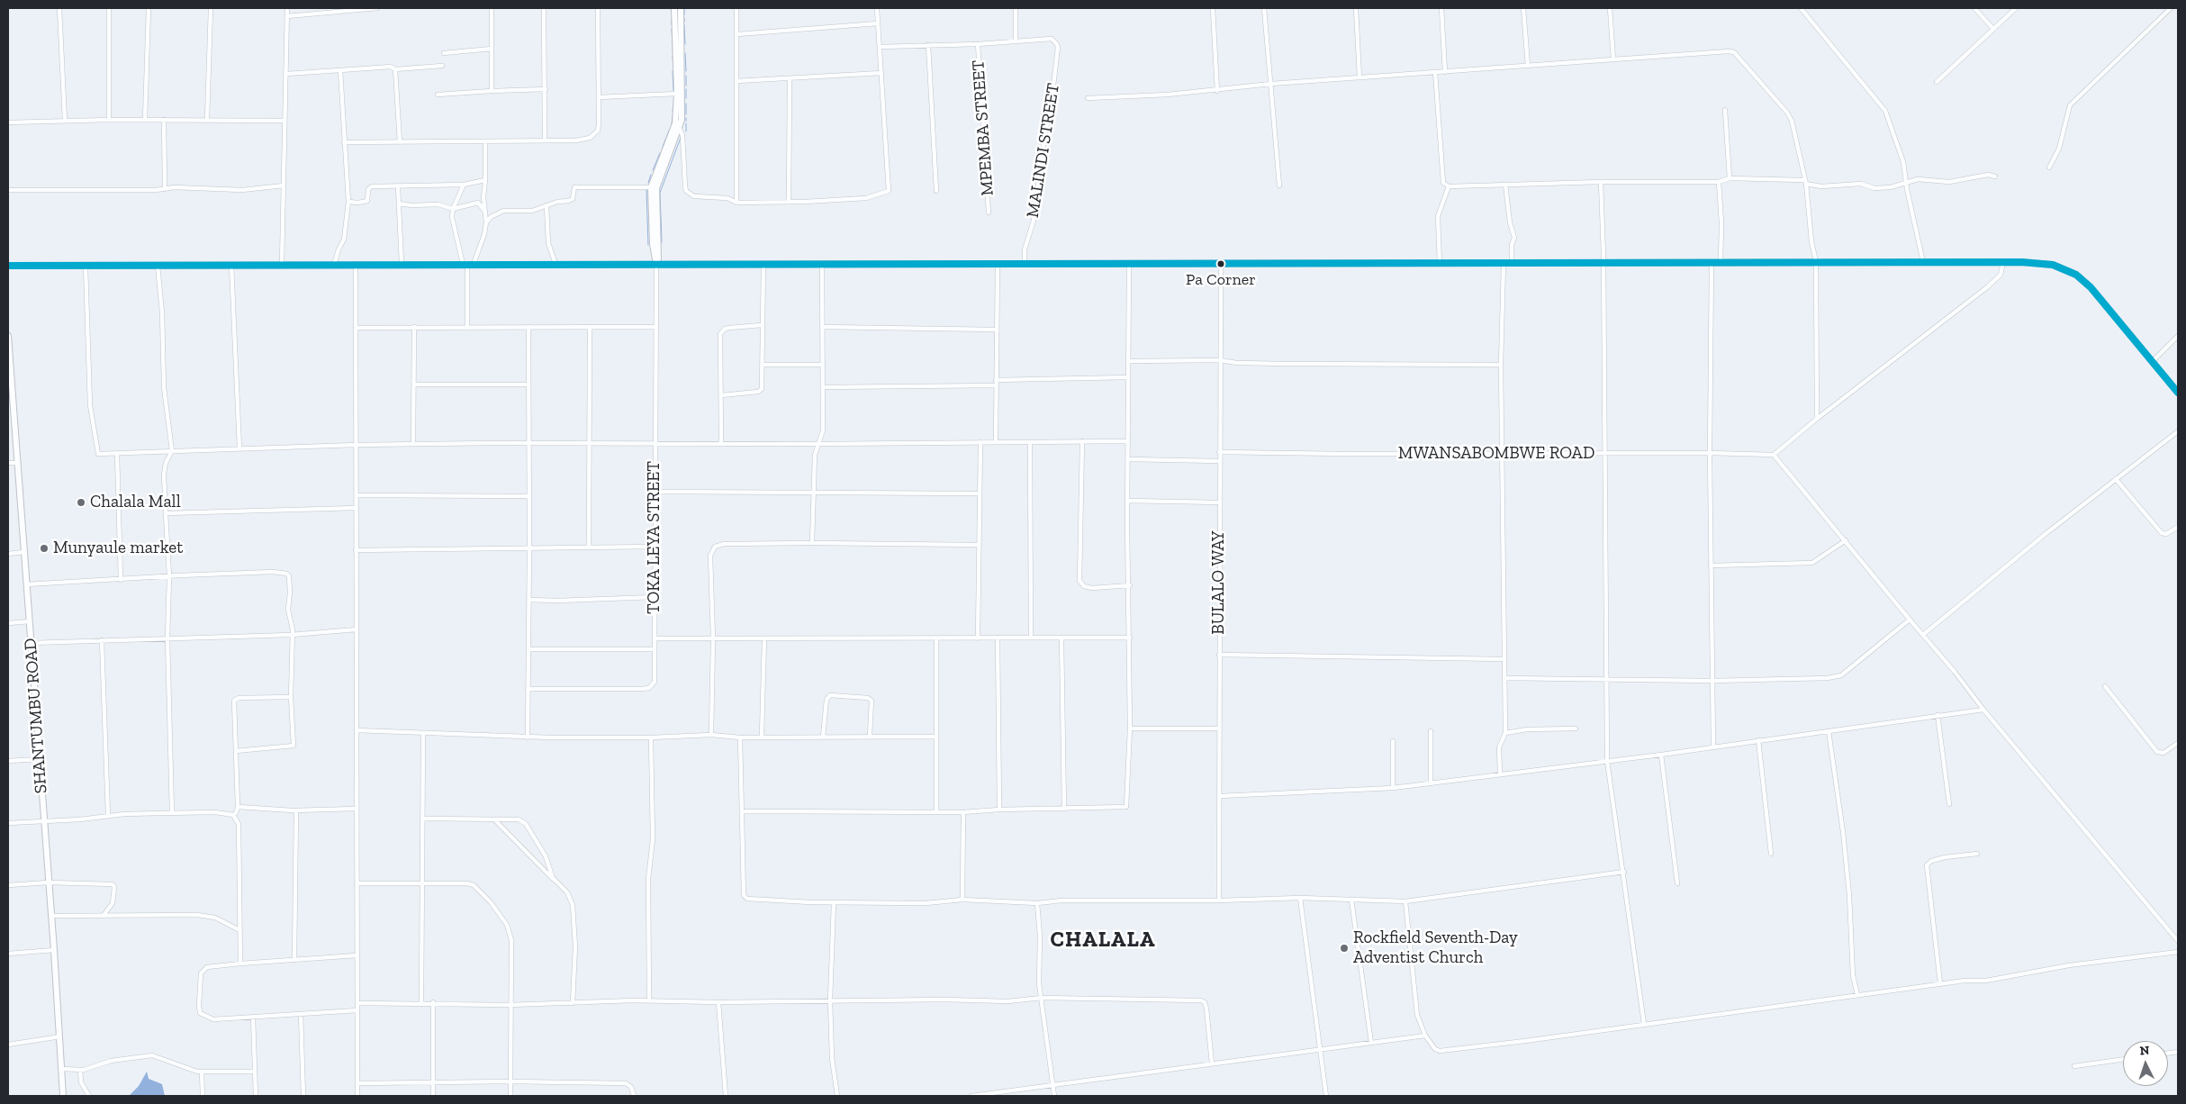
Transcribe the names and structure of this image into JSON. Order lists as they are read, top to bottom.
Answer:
{
  "streets": {
    "street": [
      "MPEMBA STREET",
      "MALINDI STREET",
      "MWANSABOMBWE ROAD",
      "TOKA LEYA STREET",
      "BULALO WAY",
      "SHANTUMBU ROAD"
    ]
  },
  "crossings": [
    ["MWANSABOMBWE ROAD", "BULALO WAY"]
  ],
  "districts": ["CHALALA"],
  "places": [
    "Pa Corner",
    "Chalala Mall",
    "Munyaule market",
    "Rockfield Seventh-Day Adventist Church"
  ],
  "north": "top"
}
